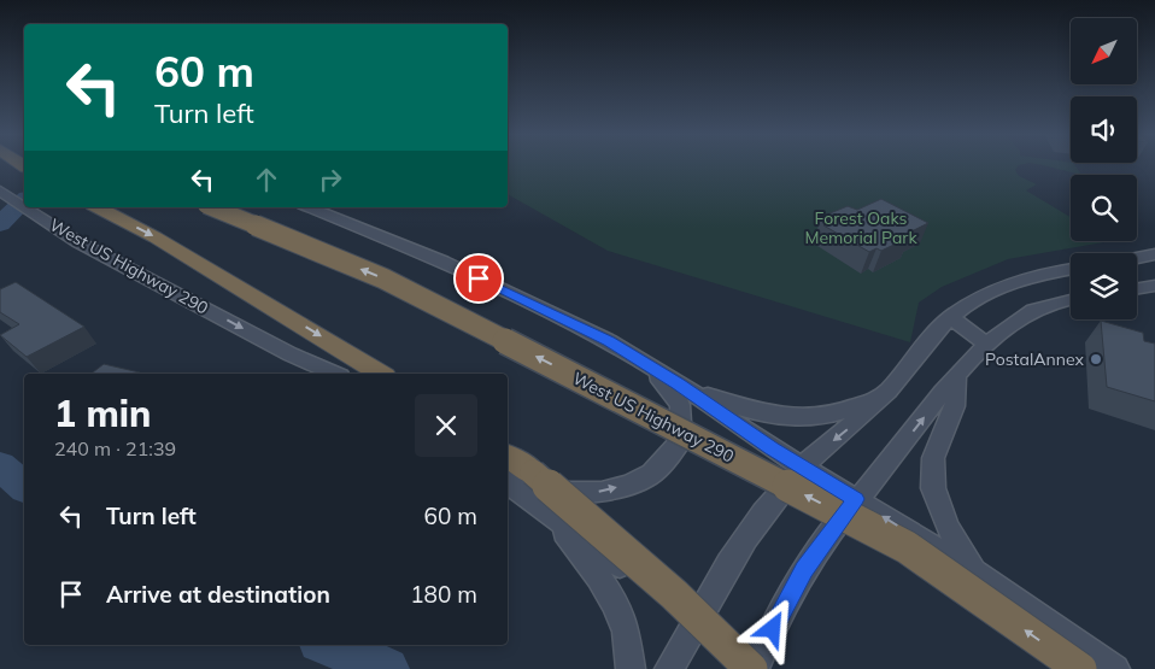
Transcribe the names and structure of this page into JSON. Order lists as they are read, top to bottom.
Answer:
{
  "streets": {
    "highway": ["West US Highway 290"]
  },
  "parks": ["Forest Oaks Memorial Park"],
  "places": ["PostalAnnex"],
  "north": "bottom left",
  "page": {
    "turn": ["60 m", "Turn left"],
    "heading": ["1 min", "240 m · 21:39"],
    "list": [
      {
        "name": "Turn left",
        "value": "60 m"
      },
      {
        "name": "Arrive at destination",
        "value": "180 m"
      }
    ]
  }
}
